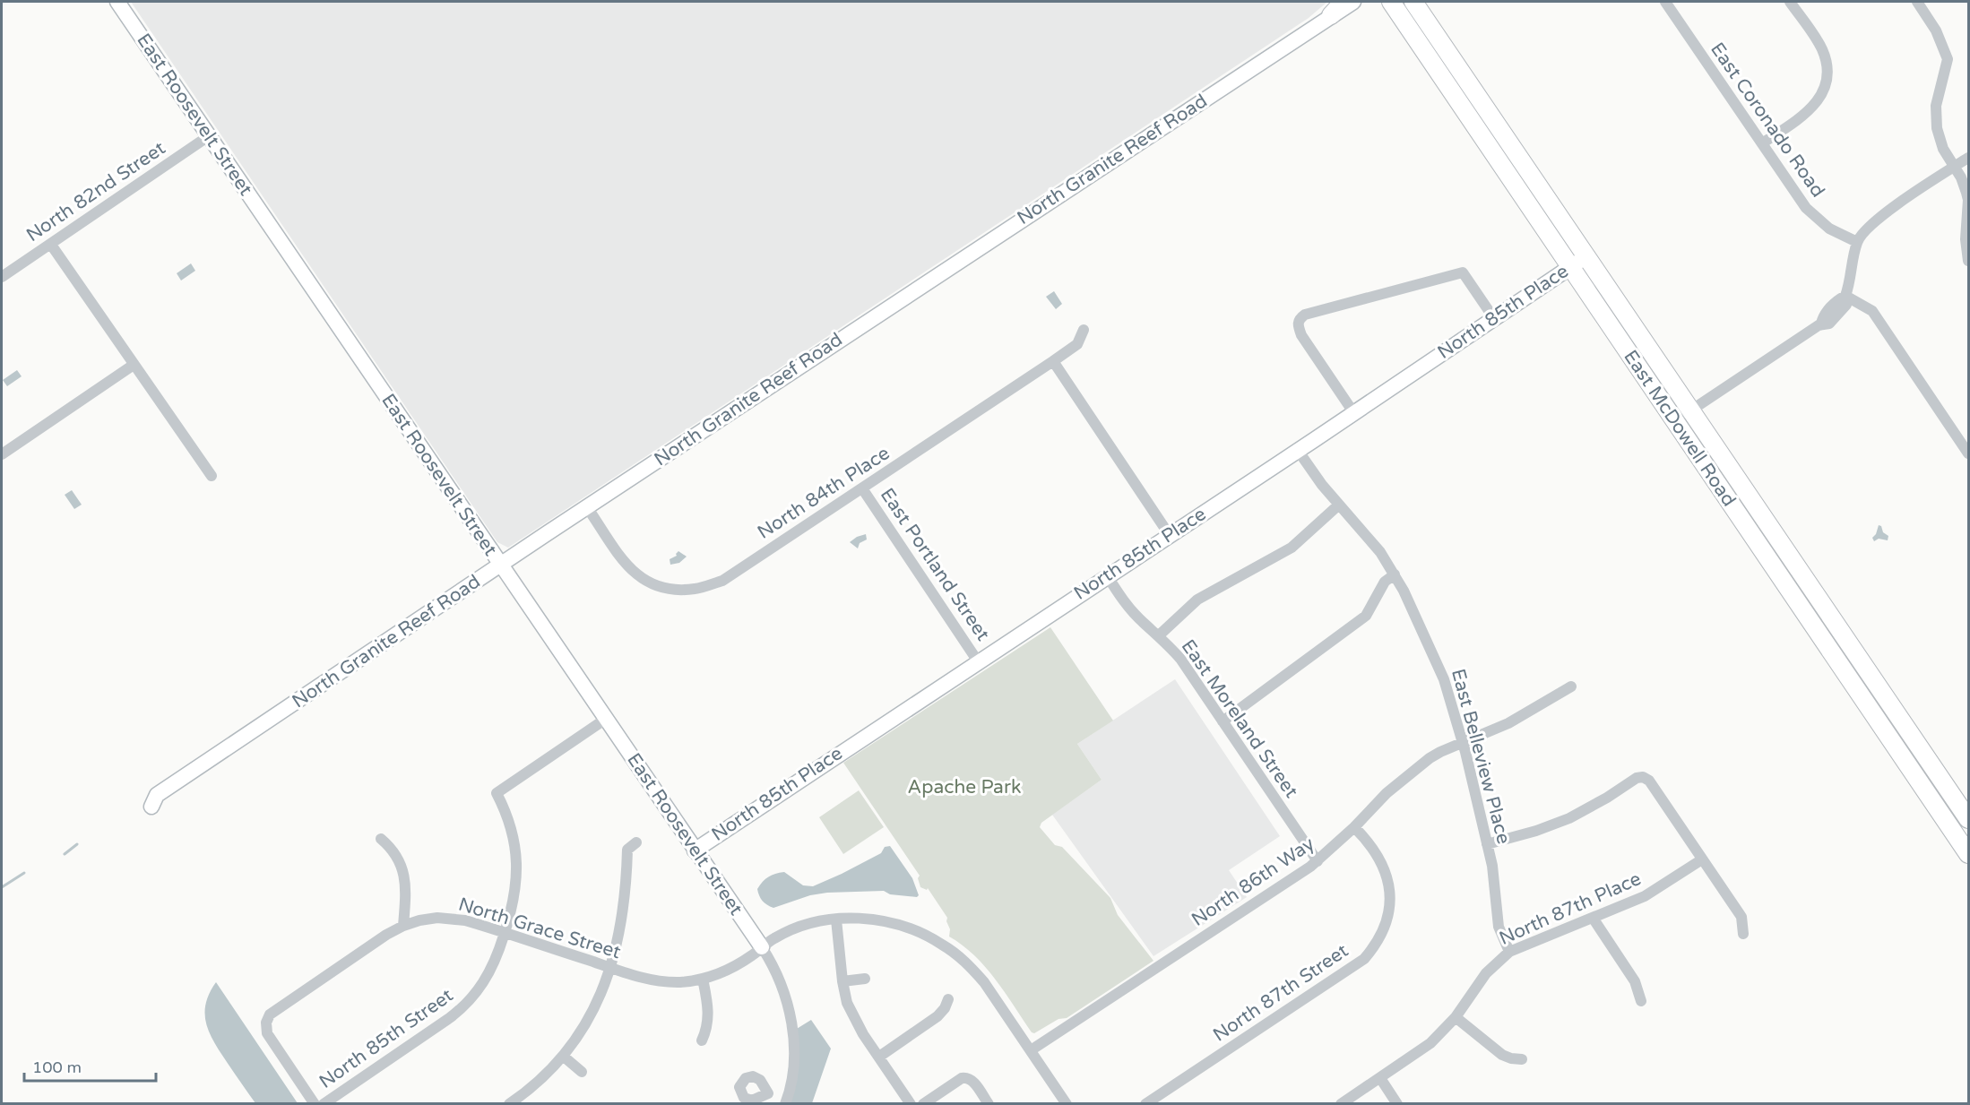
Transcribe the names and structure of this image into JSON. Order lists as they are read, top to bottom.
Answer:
{
  "streets": {
    "main road": ["East McDowell Road"],
    "street": [
      "East Roosevelt Street",
      "East Coronado Road",
      "North Granite Reef Road",
      "North 82nd Street",
      "North 85th Place",
      "North 84th Place",
      "East Portland Street",
      "East Moreland Street",
      "East Belleview Place",
      "North 86th Way",
      "North 87th Place",
      "North Grace Street",
      "North 87th Street",
      "North 85th Street"
    ]
  },
  "crossings": [
    ["East Roosevelt Street", "North Granite Reef Road"],
    ["East Roosevelt Street", "North 82nd Street"],
    ["East Roosevelt Street", "North 85th Place"],
    ["East Roosevelt Street", "North Grace Street"],
    ["East Roosevelt Street", "North 85th Street"],
    ["North Granite Reef Road", "North 84th Place"],
    ["North 85th Place", "East McDowell Road"],
    ["North 85th Place", "East Portland Street"],
    ["North 85th Place", "East Moreland Street"],
    ["North 85th Place", "East Belleview Place"],
    ["North 84th Place", "East Portland Street"],
    ["East Moreland Street", "North 86th Way"],
    ["East Belleview Place", "North 86th Way"],
    ["East Belleview Place", "North 87th Place"],
    ["North 86th Way", "North Grace Street"],
    ["North 86th Way", "North 87th Street"],
    ["North Grace Street", "North 85th Street"]
  ],
  "parks": ["Apache Park"],
  "scale_bar": "100 m"
}
